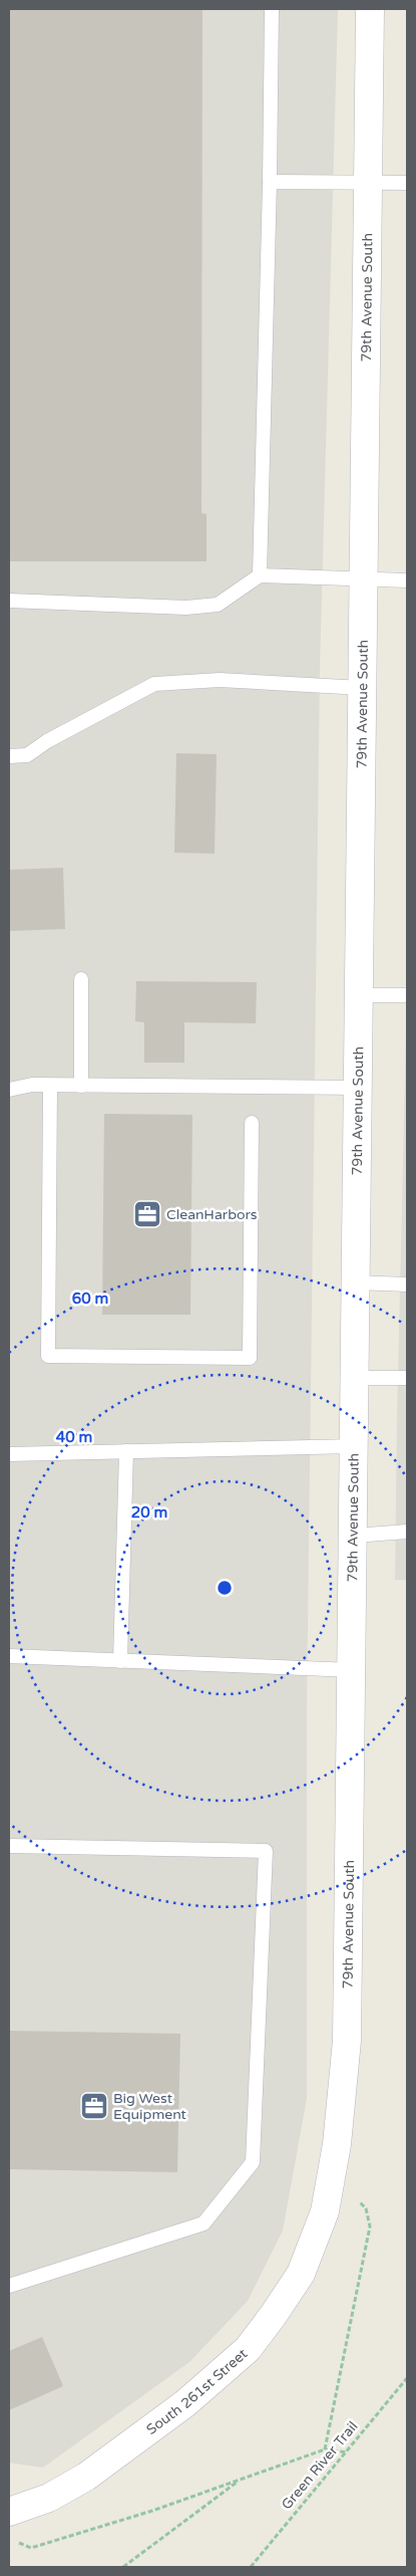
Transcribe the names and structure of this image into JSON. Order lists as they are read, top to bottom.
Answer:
{
  "streets": {
    "street": ["79th Avenue South", "South 261st Street"],
    "path": ["Green River Trail"]
  },
  "crossings": [
    ["79th Avenue South", "South 261st Street"]
  ],
  "places": {
    "office": ["CleanHarbors", "Big West Equipment"]
  },
  "rings": ["60 m", "40 m", "20 m"]
}
